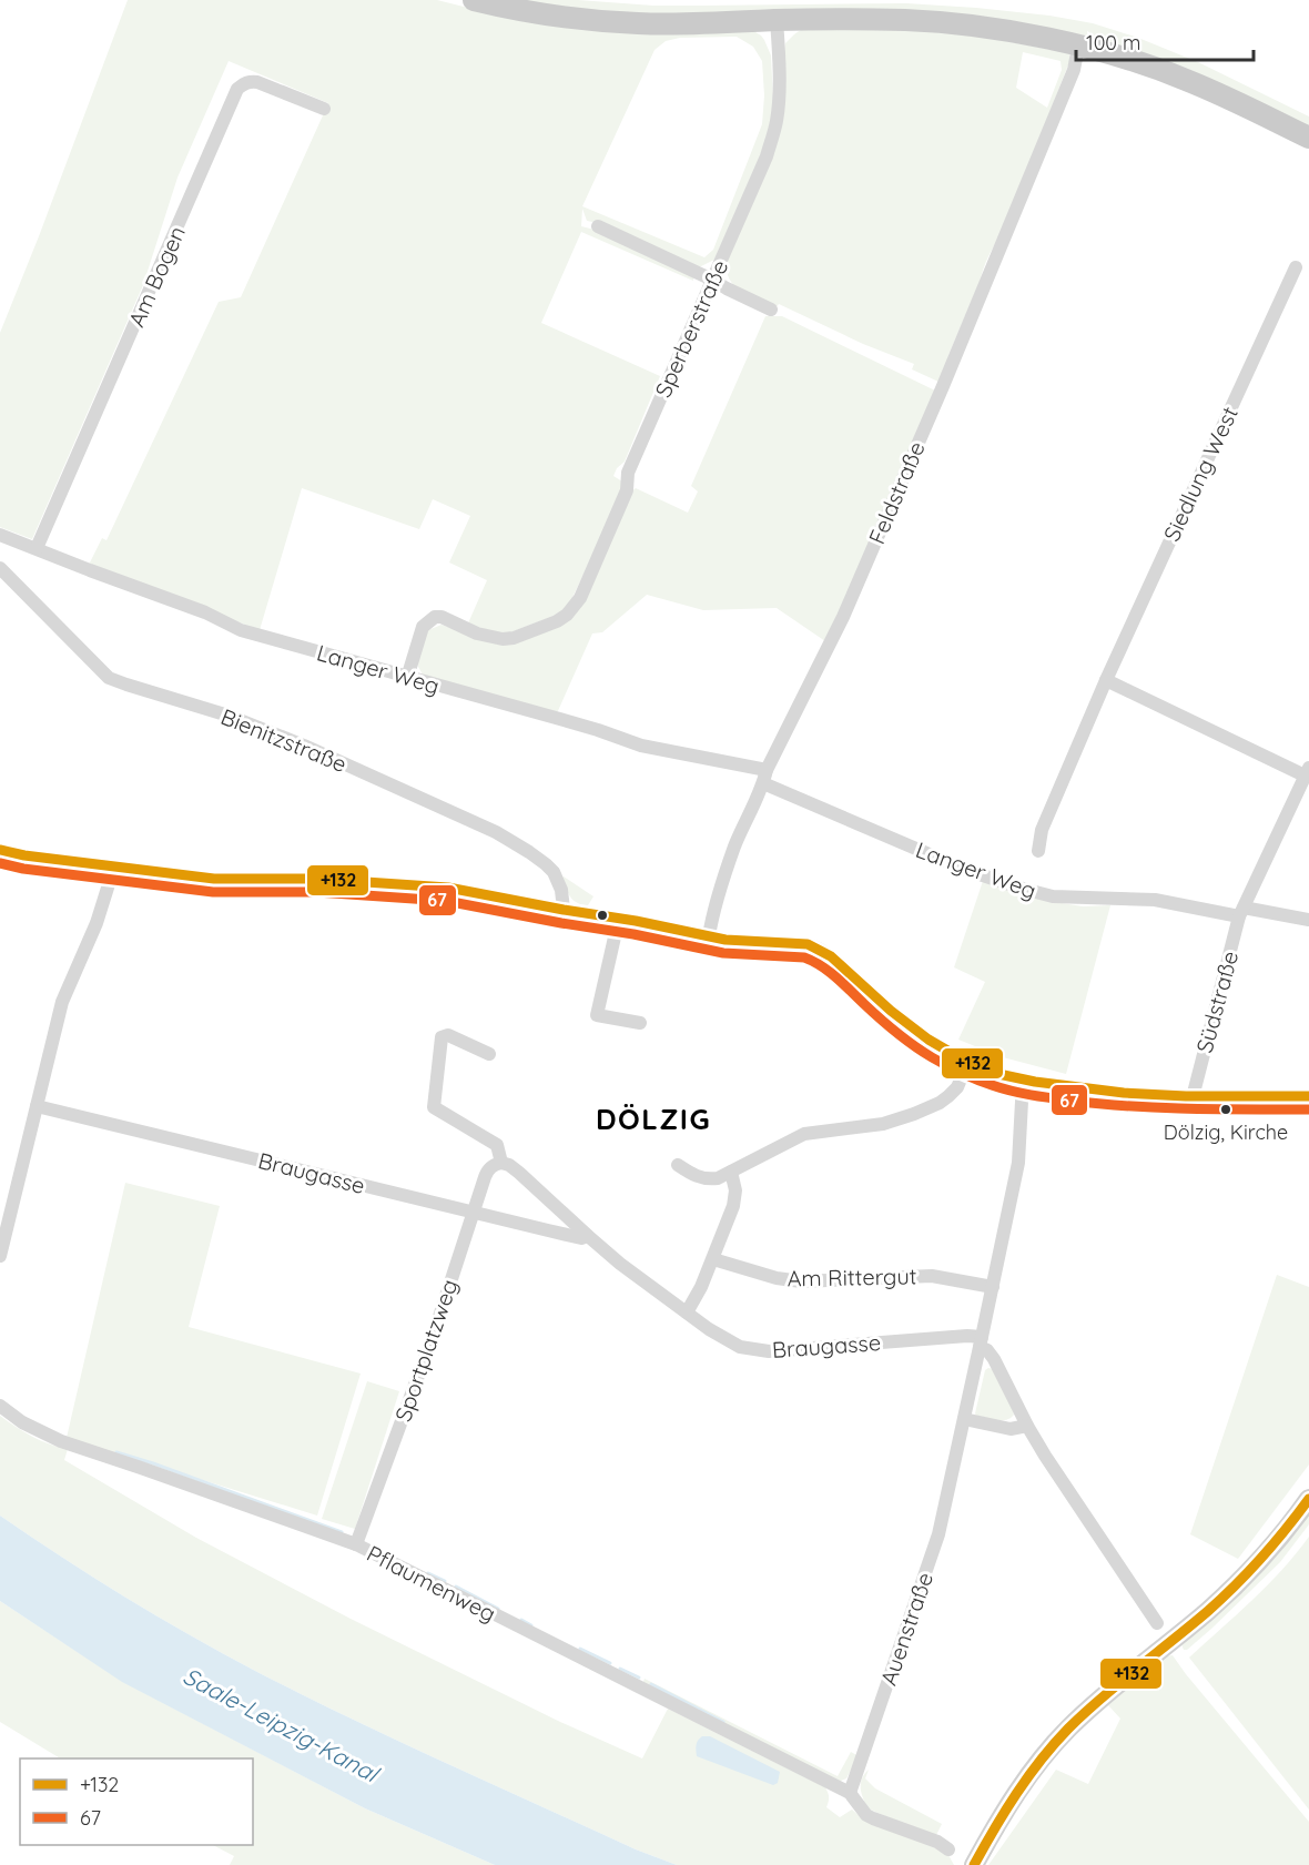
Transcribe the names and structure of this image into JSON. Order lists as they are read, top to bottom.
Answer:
{
  "streets": {
    "street": [
      "Am Bogen",
      "Sperberstraße",
      "Siedlung West",
      "Feldstraße",
      "Langer Weg",
      "Bienitzstraße",
      "Südstraße",
      "Braugasse",
      "Am Rittergut",
      "Sportplatzweg",
      "Pflaumenweg",
      "Auenstraße"
    ]
  },
  "crossings": [
    ["Am Bogen", "Langer Weg"],
    ["Sperberstraße", "Langer Weg"],
    ["Feldstraße", "Langer Weg"],
    ["Langer Weg", "Südstraße"],
    ["Braugasse", "Sportplatzweg"],
    ["Braugasse", "Auenstraße"],
    ["Am Rittergut", "Auenstraße"],
    ["Sportplatzweg", "Pflaumenweg"],
    ["Pflaumenweg", "Auenstraße"]
  ],
  "districts": ["DÖLZIG"],
  "water": ["Saale-Leipzig-Kanal"],
  "places": ["Dölzig, Kirche"],
  "lines": ["transit line +132", "transit line 67"],
  "legend": ["+132", "67"],
  "scale_bar": "100 m"
}
